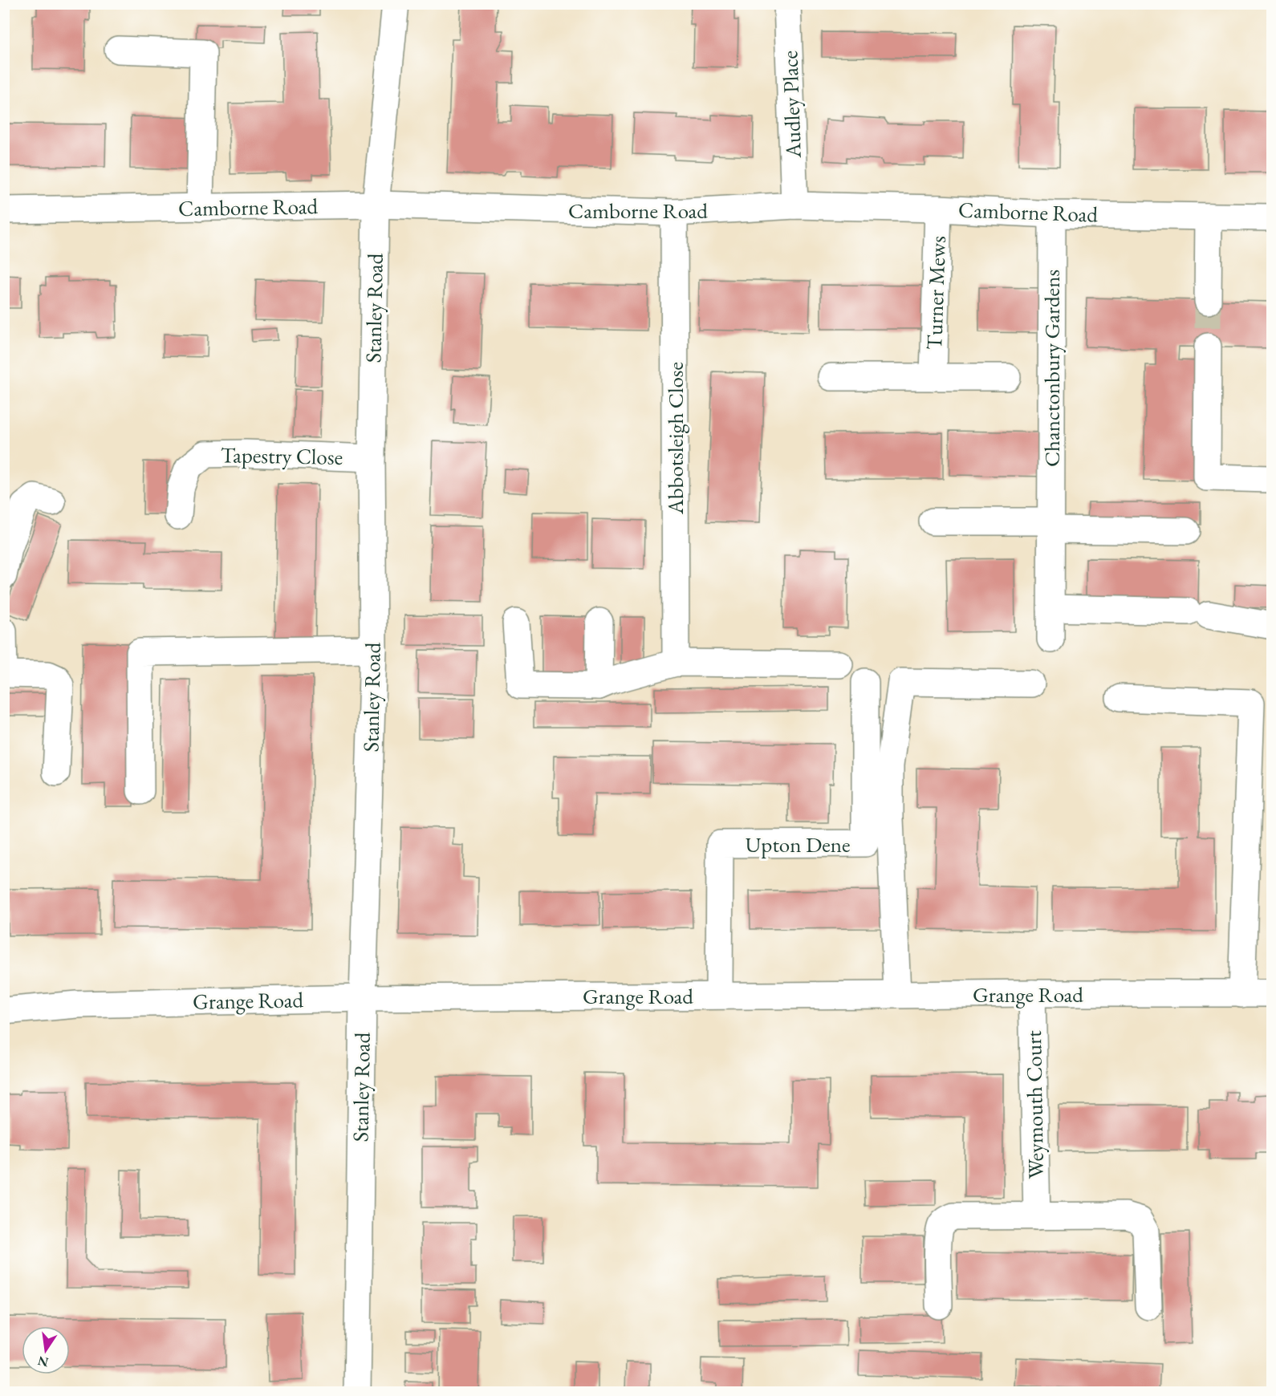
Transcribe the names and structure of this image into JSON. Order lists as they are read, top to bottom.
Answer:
{
  "streets": {
    "street": [
      "Audley Place",
      "Camborne Road",
      "Turner Mews",
      "Stanley Road",
      "Chanctonbury Gardens",
      "Abbotsleigh Close",
      "Tapestry Close",
      "Upton Dene",
      "Grange Road",
      "Weymouth Court"
    ]
  },
  "crossings": [
    ["Audley Place", "Camborne Road"],
    ["Camborne Road", "Turner Mews"],
    ["Camborne Road", "Stanley Road"],
    ["Camborne Road", "Chanctonbury Gardens"],
    ["Camborne Road", "Abbotsleigh Close"],
    ["Stanley Road", "Tapestry Close"],
    ["Stanley Road", "Grange Road"],
    ["Upton Dene", "Grange Road"],
    ["Grange Road", "Weymouth Court"]
  ],
  "north": "bottom"
}
